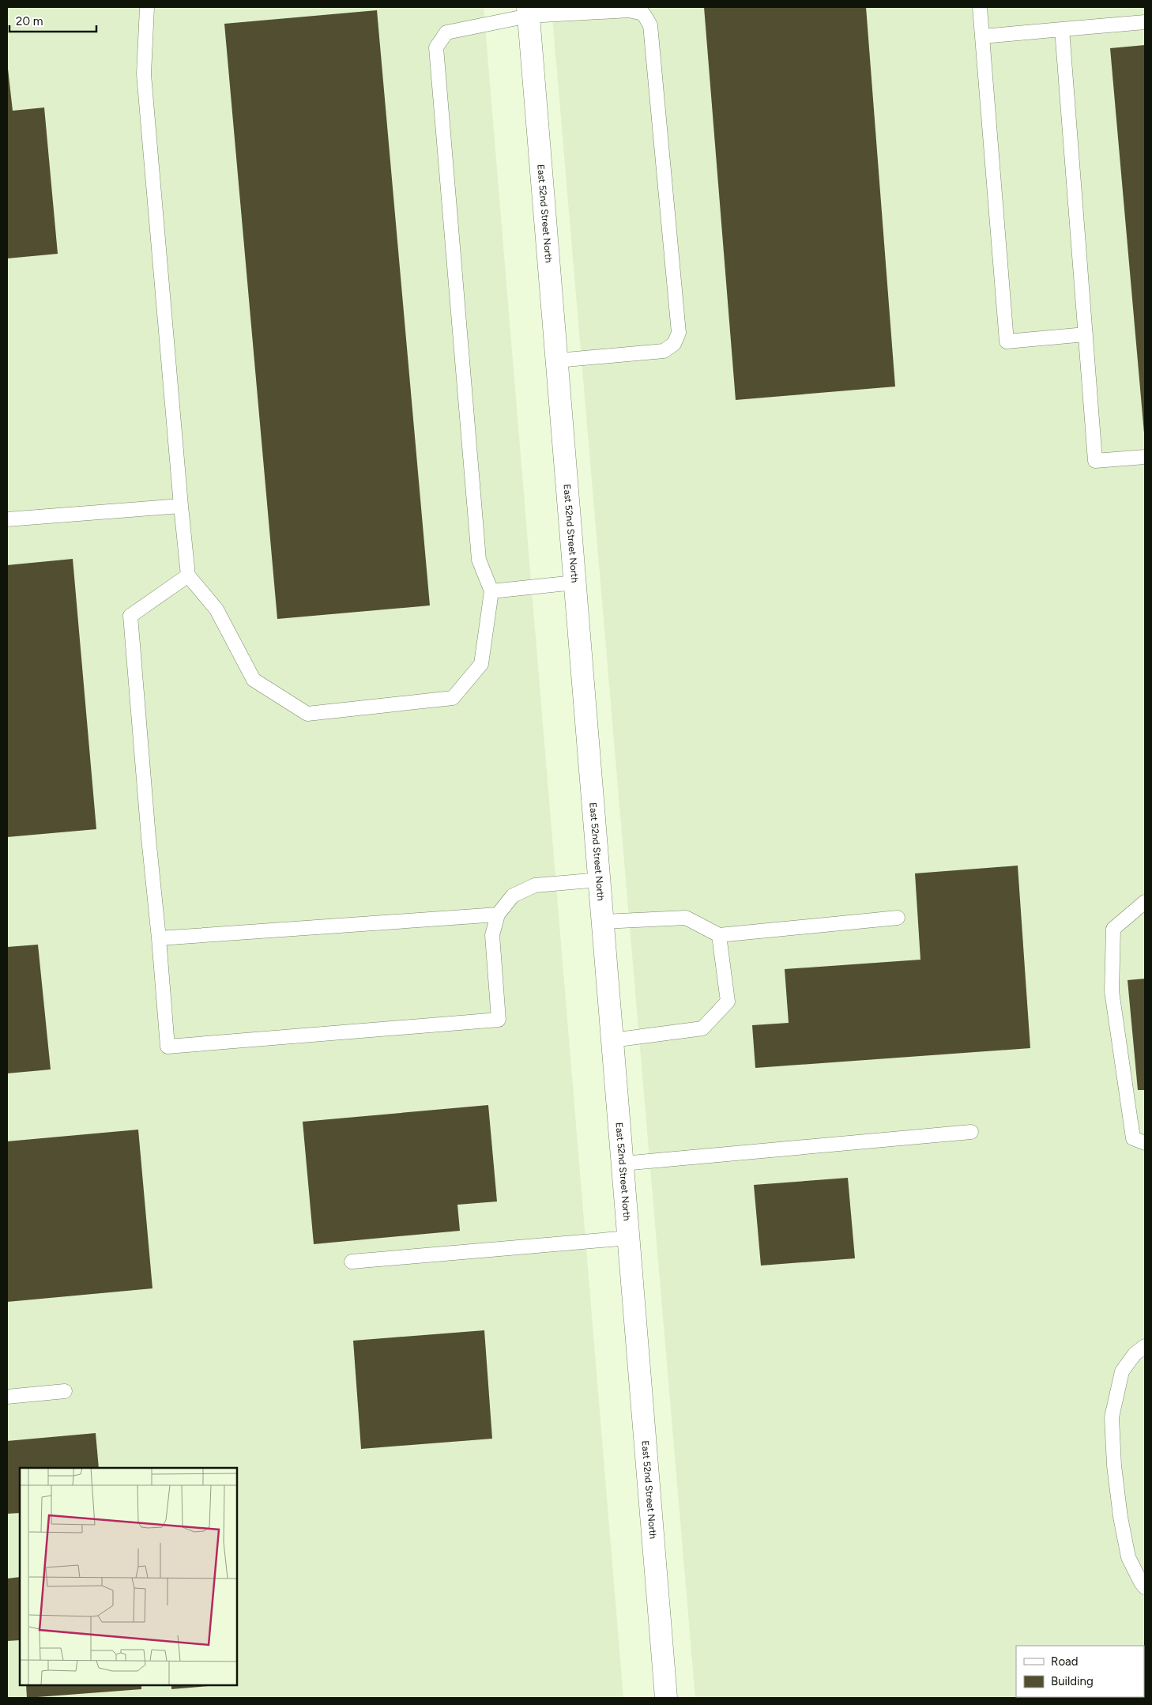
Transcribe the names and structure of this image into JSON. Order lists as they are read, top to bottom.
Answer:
{
  "streets": {
    "street": ["East 52nd Street North"]
  },
  "legend": ["Road", "Building"],
  "scale_bar": "20 m"
}
